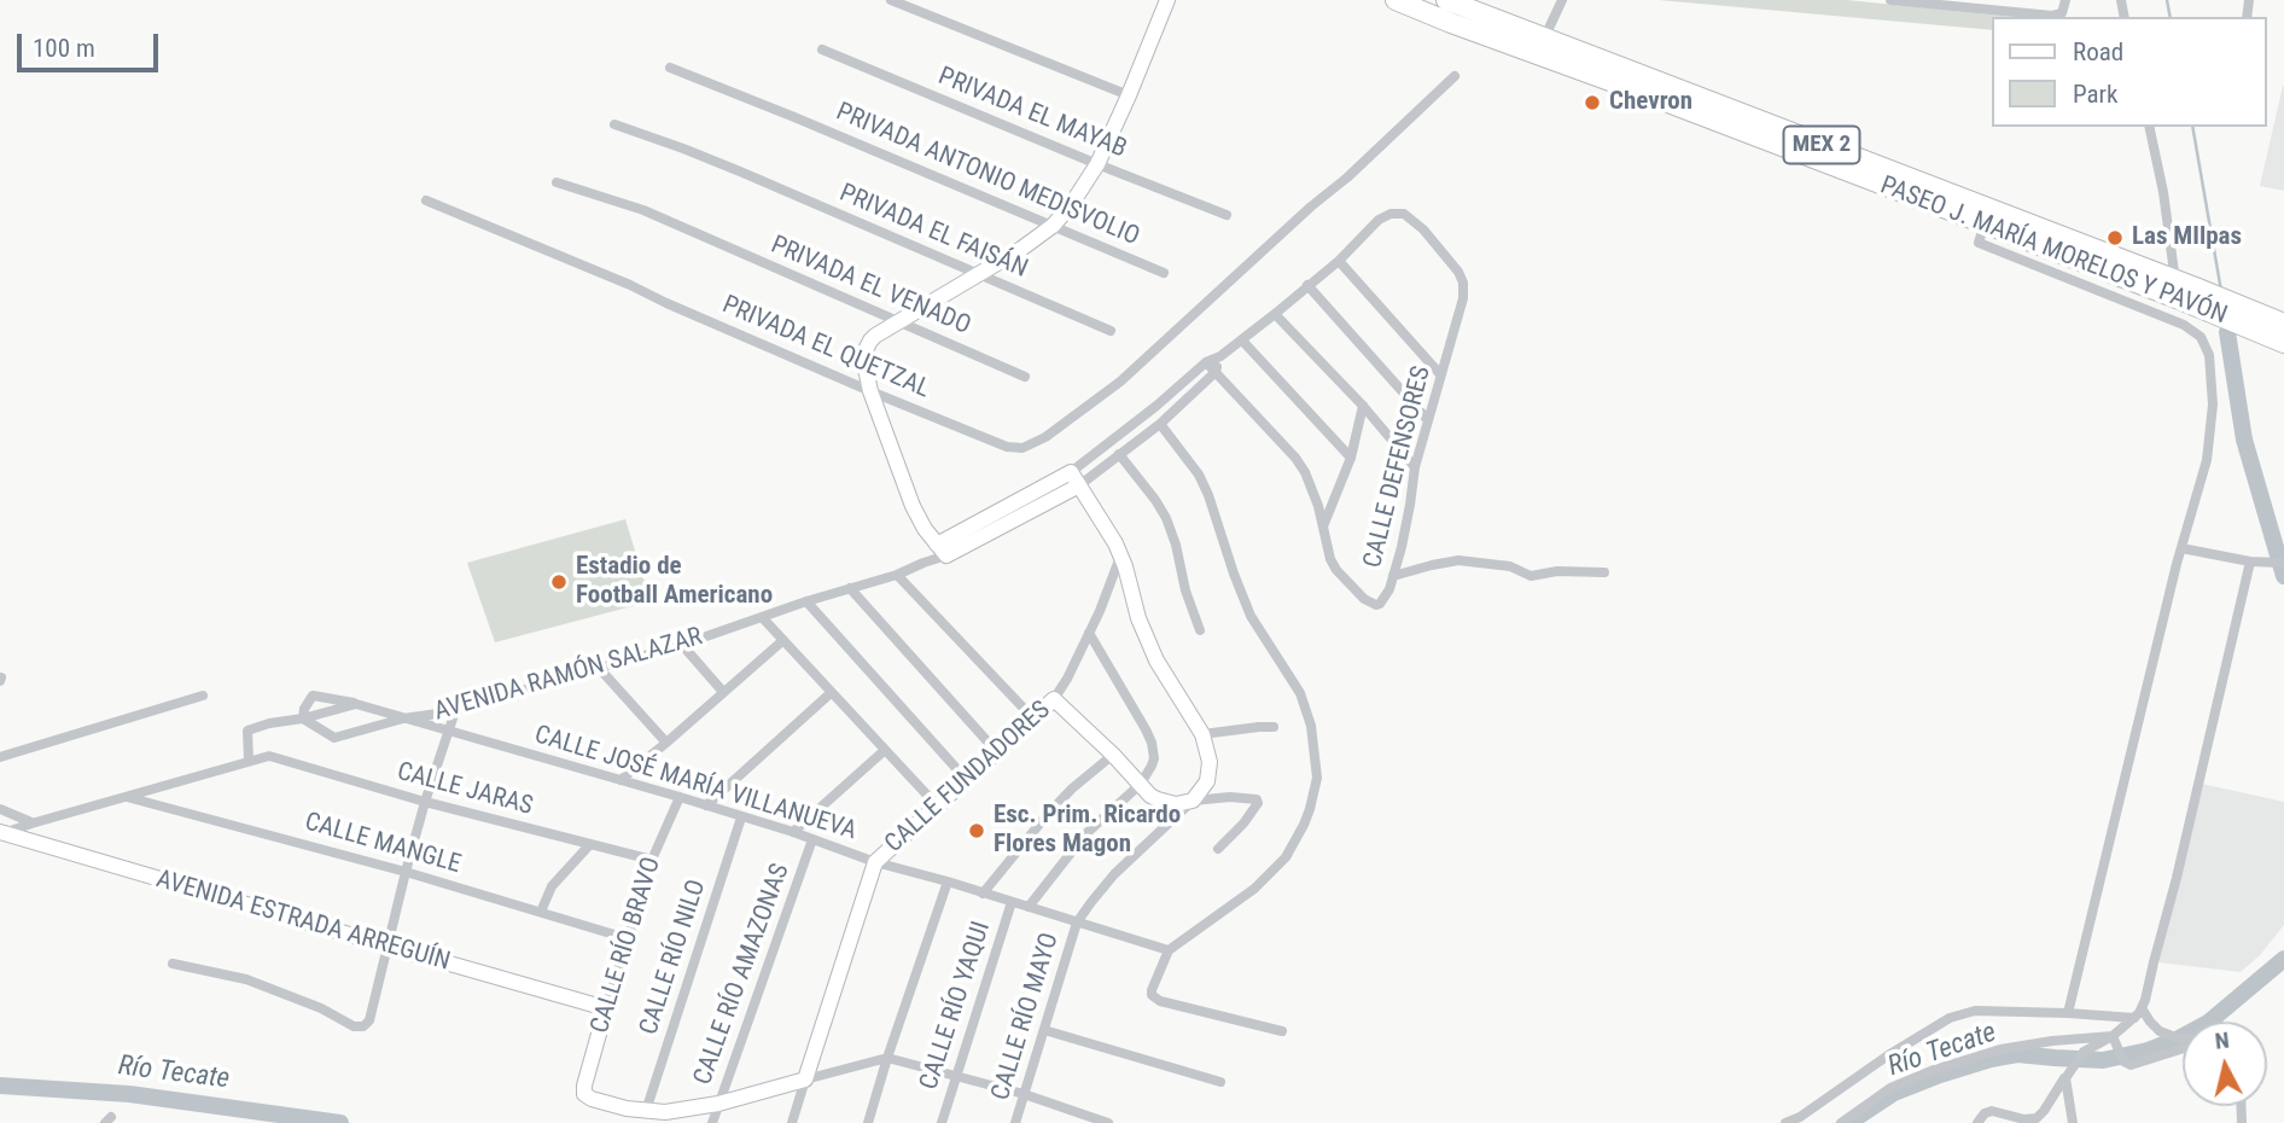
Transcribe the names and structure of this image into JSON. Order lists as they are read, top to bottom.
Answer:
{
  "streets": {
    "highway": ["MEX 2", "PASEO J. MARÍA MORELOS Y PAVÓN"],
    "street": [
      "PRIVADA EL MAYAB",
      "PRIVADA ANTONIO MEDISVOLIO",
      "PRIVADA EL FAISÁN",
      "PRIVADA EL VENADO",
      "PRIVADA EL QUETZAL",
      "CALLE DEFENSORES",
      "AVENIDA RAMÓN SALAZAR",
      "CALLE FUNDADORES",
      "CALLE JOSÉ MARÍA VILLANUEVA",
      "CALLE JARAS",
      "CALLE MANGLE",
      "AVENIDA ESTRADA ARREGUÍN",
      "CALLE RÍO BRAVO",
      "CALLE RÍO NILO",
      "CALLE RÍO AMAZONAS",
      "CALLE RÍO YAQUI",
      "CALLE RÍO MAYO"
    ]
  },
  "crossings": [
    ["CALLE DEFENSORES", "AVENIDA RAMÓN SALAZAR"],
    ["AVENIDA RAMÓN SALAZAR", "CALLE JOSÉ MARÍA VILLANUEVA"],
    ["CALLE FUNDADORES", "CALLE JOSÉ MARÍA VILLANUEVA"],
    ["CALLE JOSÉ MARÍA VILLANUEVA", "CALLE RÍO BRAVO"],
    ["CALLE JOSÉ MARÍA VILLANUEVA", "CALLE RÍO NILO"],
    ["CALLE JOSÉ MARÍA VILLANUEVA", "CALLE RÍO AMAZONAS"],
    ["CALLE JOSÉ MARÍA VILLANUEVA", "CALLE RÍO YAQUI"],
    ["CALLE JOSÉ MARÍA VILLANUEVA", "CALLE RÍO MAYO"],
    ["CALLE JARAS", "CALLE RÍO BRAVO"],
    ["CALLE MANGLE", "CALLE RÍO BRAVO"],
    ["AVENIDA ESTRADA ARREGUÍN", "CALLE RÍO BRAVO"],
    ["CALLE RÍO BRAVO", "CALLE RÍO NILO"]
  ],
  "water": ["Río Tecate"],
  "places": [
    "Chevron",
    "Las MIlpas",
    "Estadio de Football Americano",
    "Esc. Prim. Ricardo Flores Magon"
  ],
  "legend": ["Road", "Park"],
  "scale_bar": "100 m",
  "north": "top"
}
